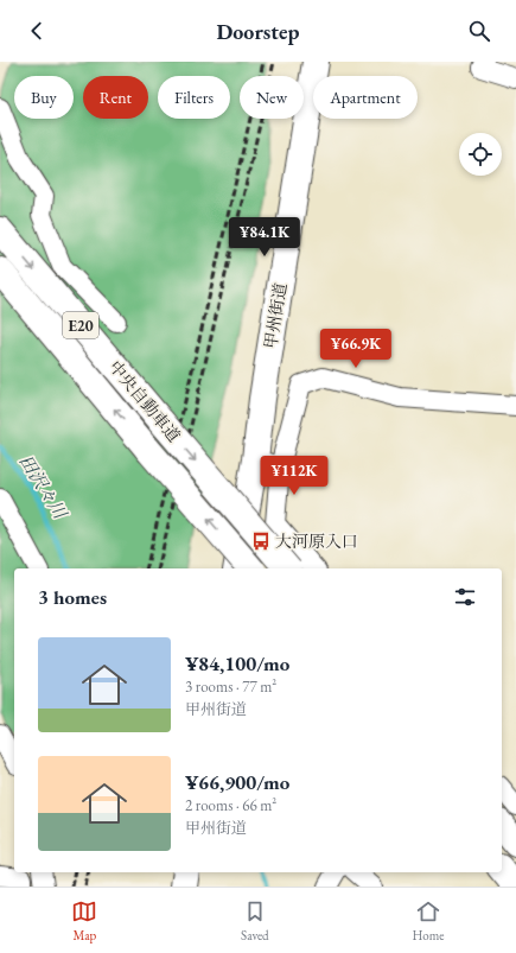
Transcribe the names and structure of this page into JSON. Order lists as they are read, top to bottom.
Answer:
{
  "streets": {
    "main road": ["甲州街道", "E20", "中央自動車道"]
  },
  "water": ["田沢々川"],
  "places": {
    "bus stop": ["大河原入口"]
  },
  "page": {
    "header": "Doorstep",
    "chip": [
      "Buy",
      "Rent",
      "Filters",
      "New",
      "Apartment"
    ],
    "price": ["¥84.1K", "¥66.9K", "¥112K"],
    "heading": "3 homes",
    "list": [
      {
        "name": "¥84,100/mo",
        "note": "3 rooms · 77 m² · 甲州街道"
      },
      {
        "name": "¥66,900/mo",
        "note": "2 rooms · 66 m² · 甲州街道"
      }
    ],
    "tabs": ["Map", "Saved", "Home"]
  }
}
